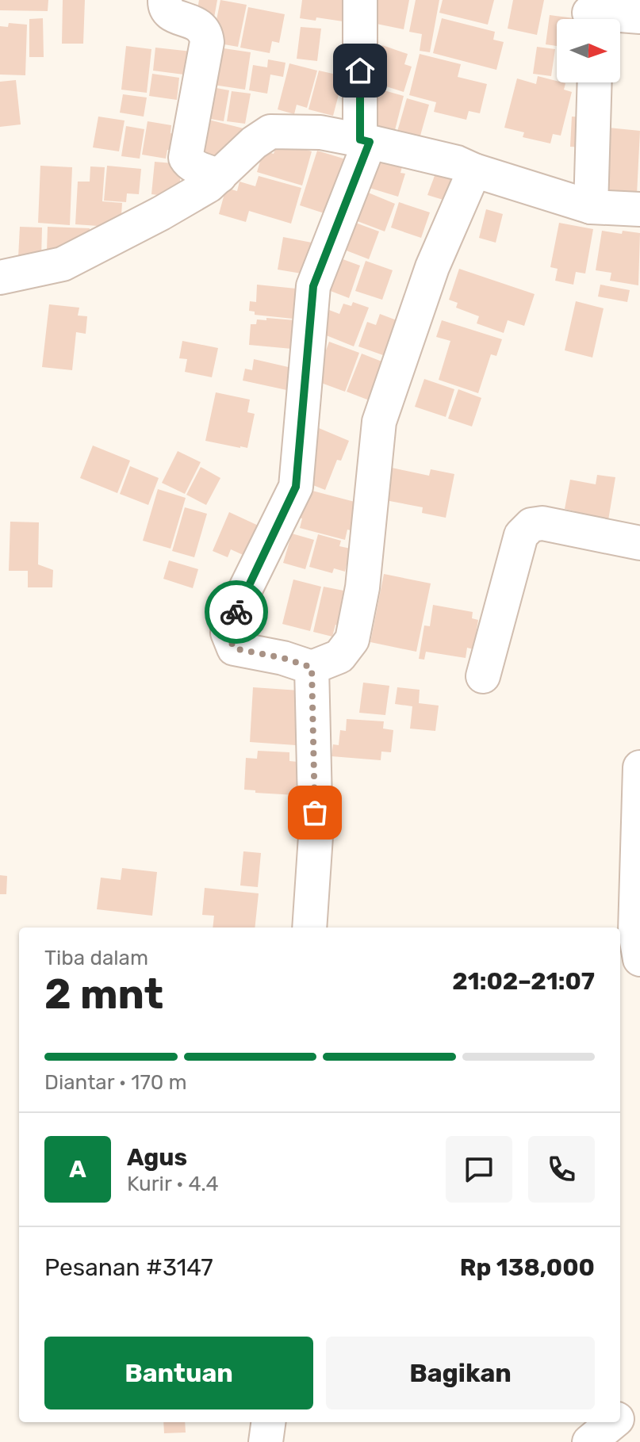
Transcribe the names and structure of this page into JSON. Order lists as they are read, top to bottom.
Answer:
{
  "north": "right",
  "page": {
    "heading": ["2 mnt", "Tiba dalam", "21:02–21:07"],
    "panel": [
      "Agus",
      "Kurir · 4.4",
      "Pesanan #3147",
      "Rp 138,000"
    ],
    "bar": "Diantar · 170 m",
    "round": "A",
    "buttons": ["Bantuan", "Bagikan"]
  }
}
